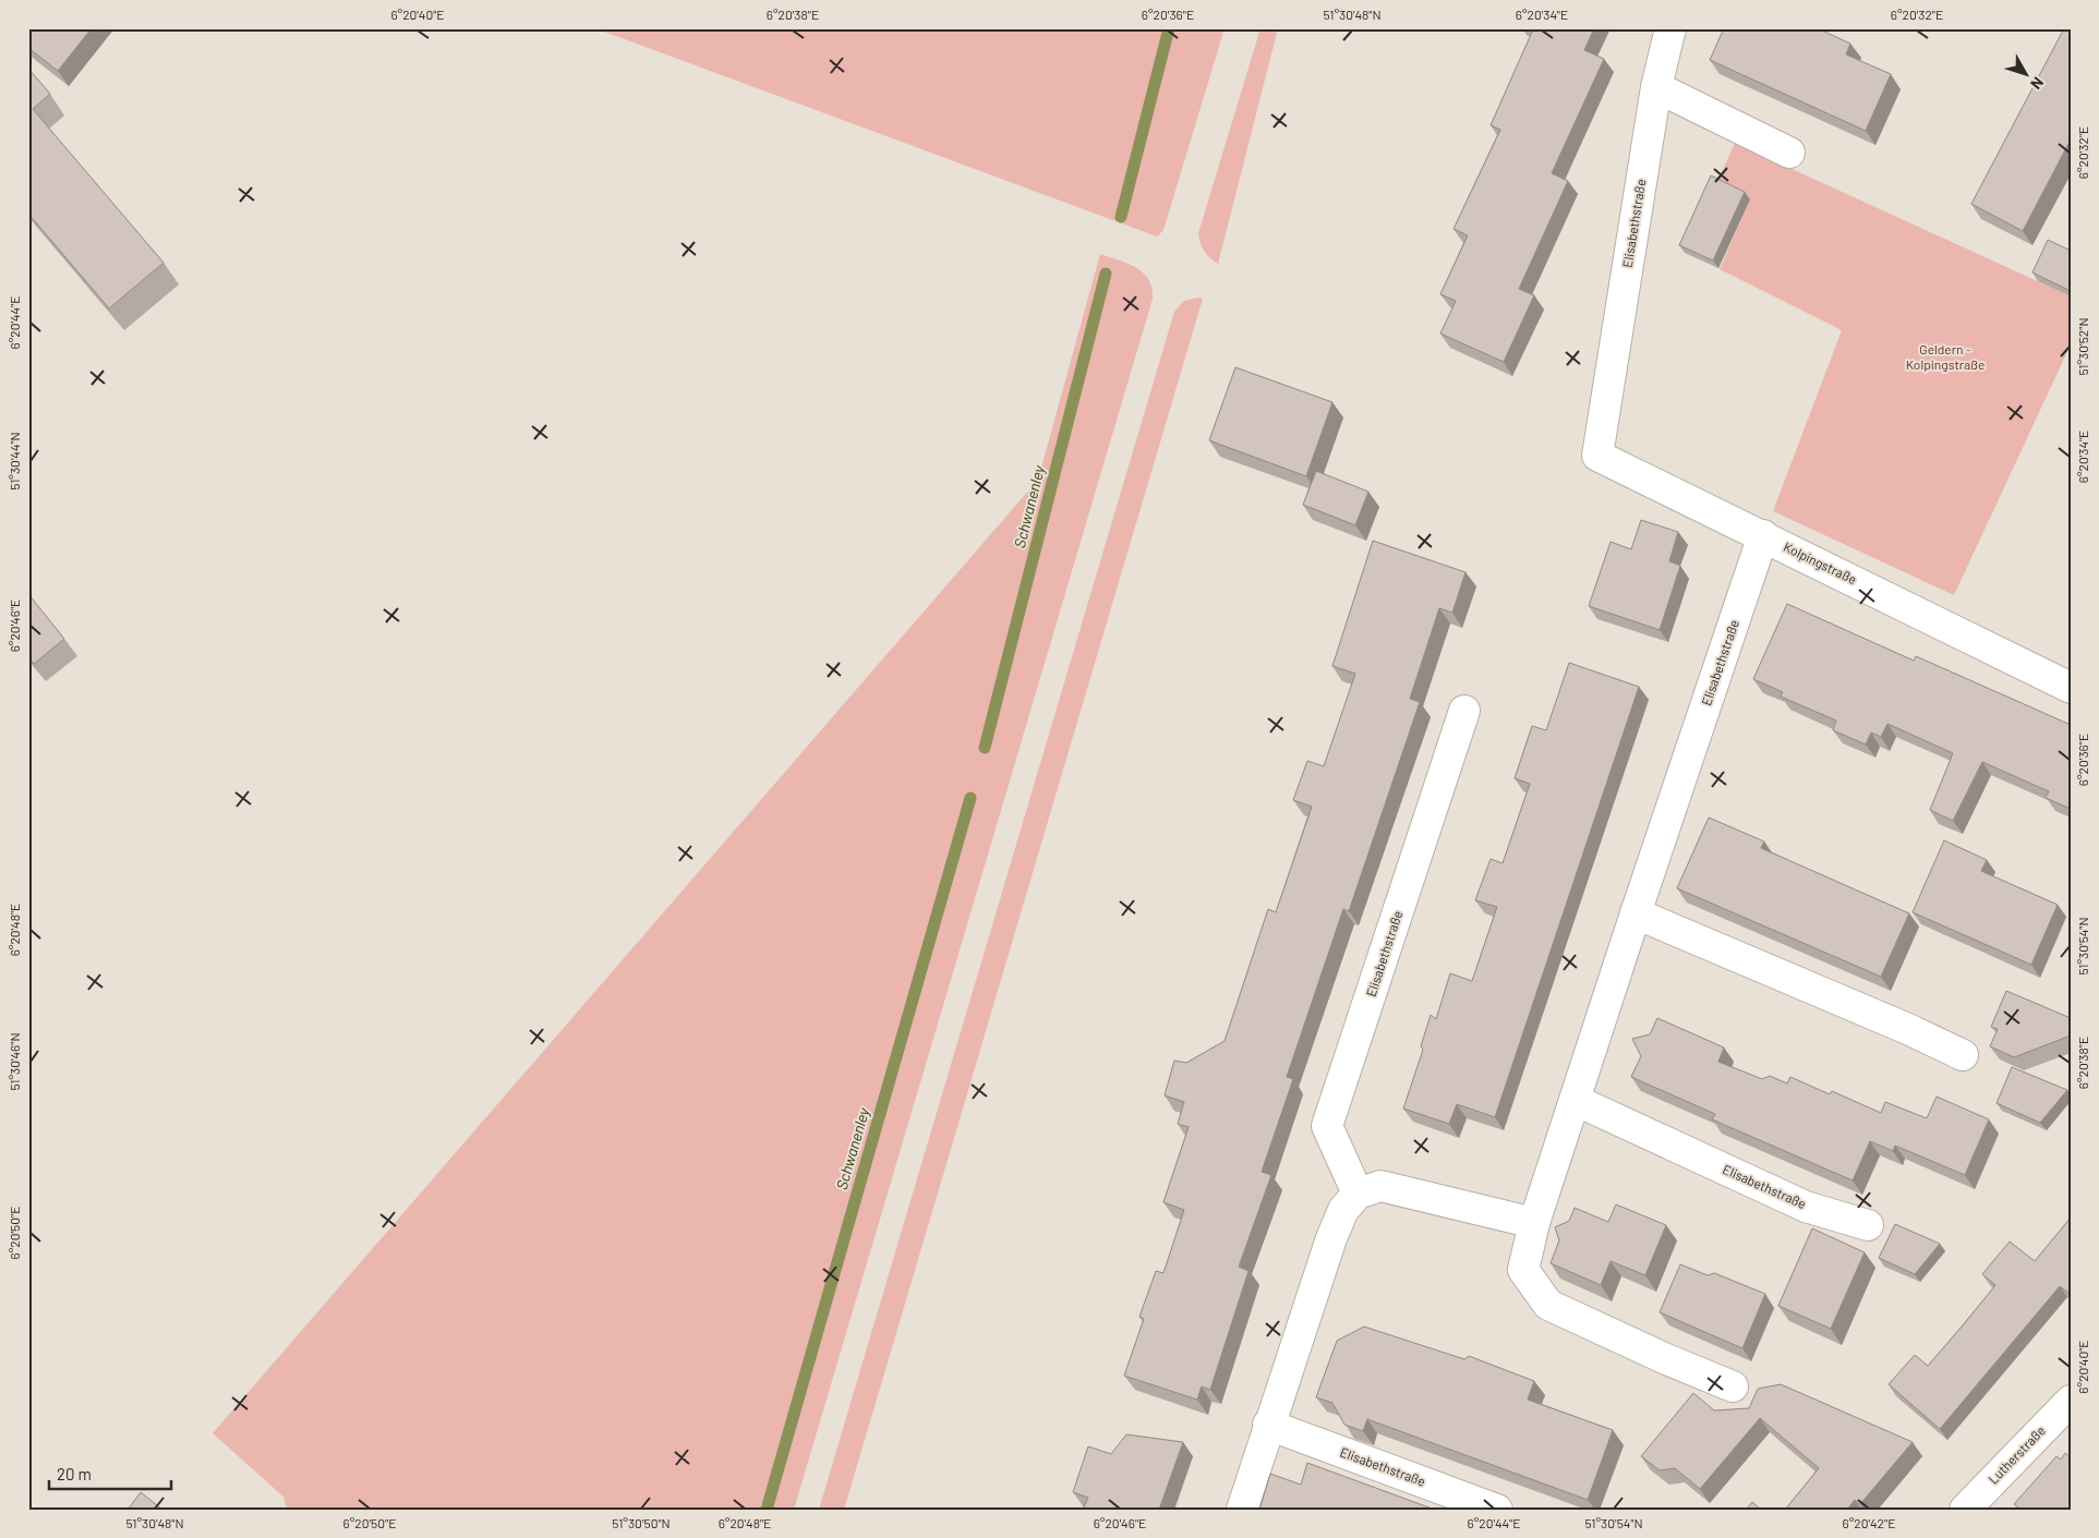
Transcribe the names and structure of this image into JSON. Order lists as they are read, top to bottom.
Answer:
{
  "streets": {
    "street": ["Elisabethstraße", "Kolpingstraße", "Lutherstraße"]
  },
  "crossings": [
    ["Elisabethstraße", "Kolpingstraße"]
  ],
  "water": ["Schwanenley"],
  "parks": ["Geldern - Kolpingstraße"],
  "scale_bar": "20 m",
  "north": "bottom right",
  "coordinates": [
    "6°20'40\"E",
    "6°20'38\"E",
    "6°20'36\"E",
    "51°30'48\"N",
    "6°20'34\"E",
    "6°20'32\"E",
    "6°20'44\"E",
    "51°30'52\"N",
    "51°30'44\"N",
    "6°20'46\"E",
    "6°20'48\"E",
    "51°30'54\"N",
    "51°30'46\"N",
    "6°20'50\"E",
    "51°30'50\"N",
    "6°20'42\"E"
  ]
}
